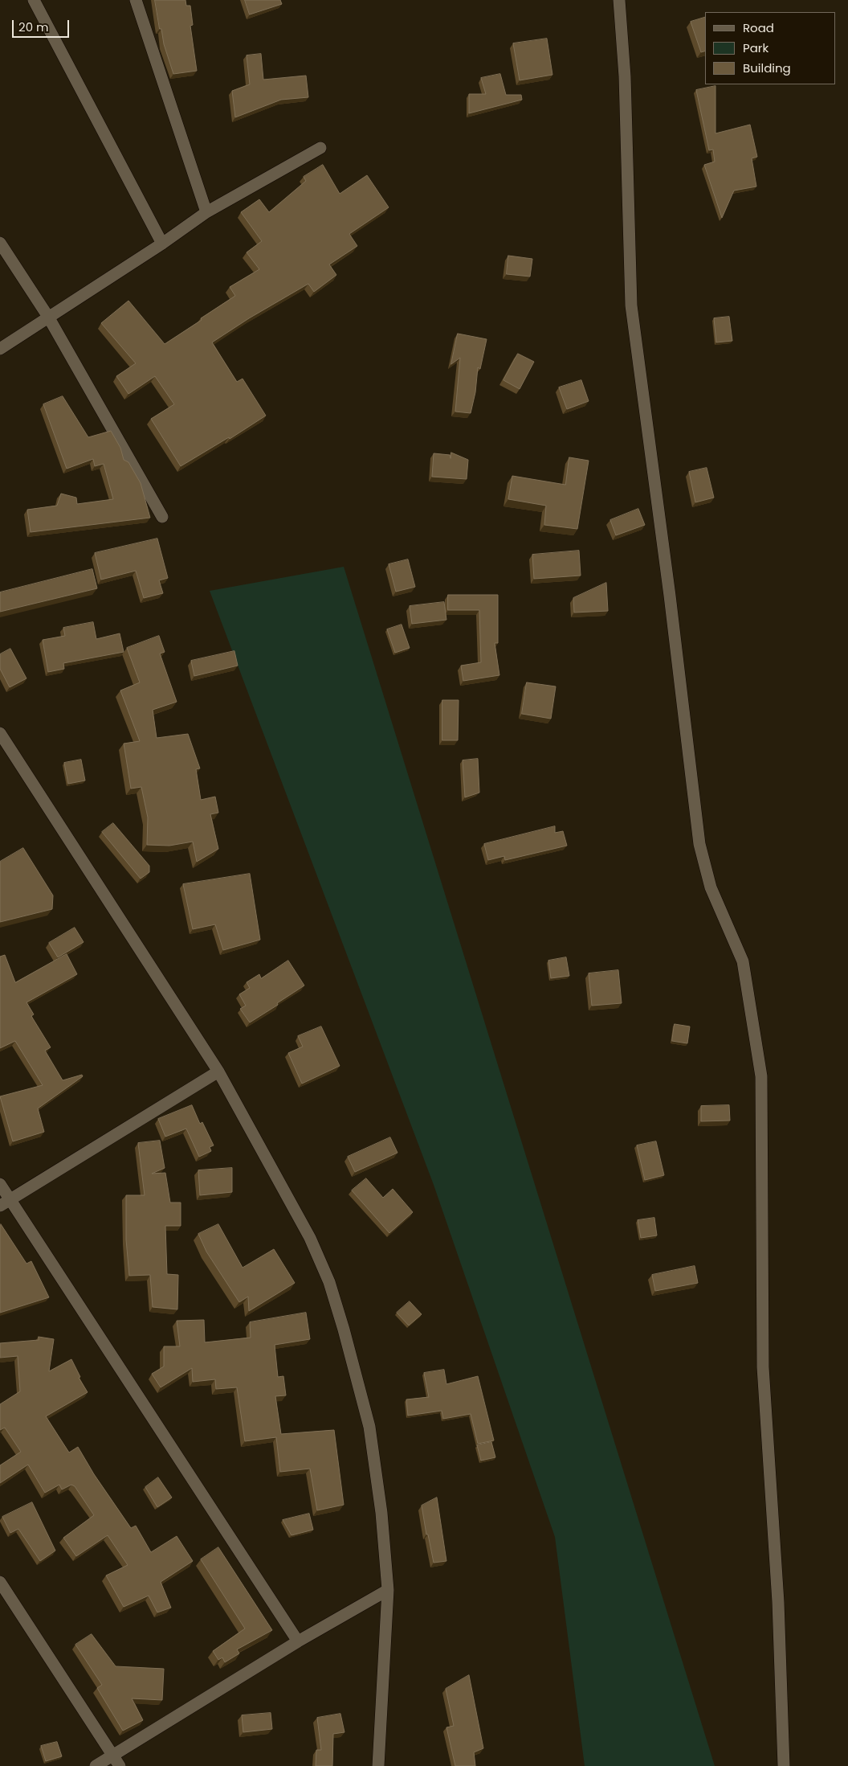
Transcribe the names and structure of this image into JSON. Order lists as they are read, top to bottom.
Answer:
{
  "legend": ["Road", "Park", "Building"],
  "scale_bar": "20 m"
}
